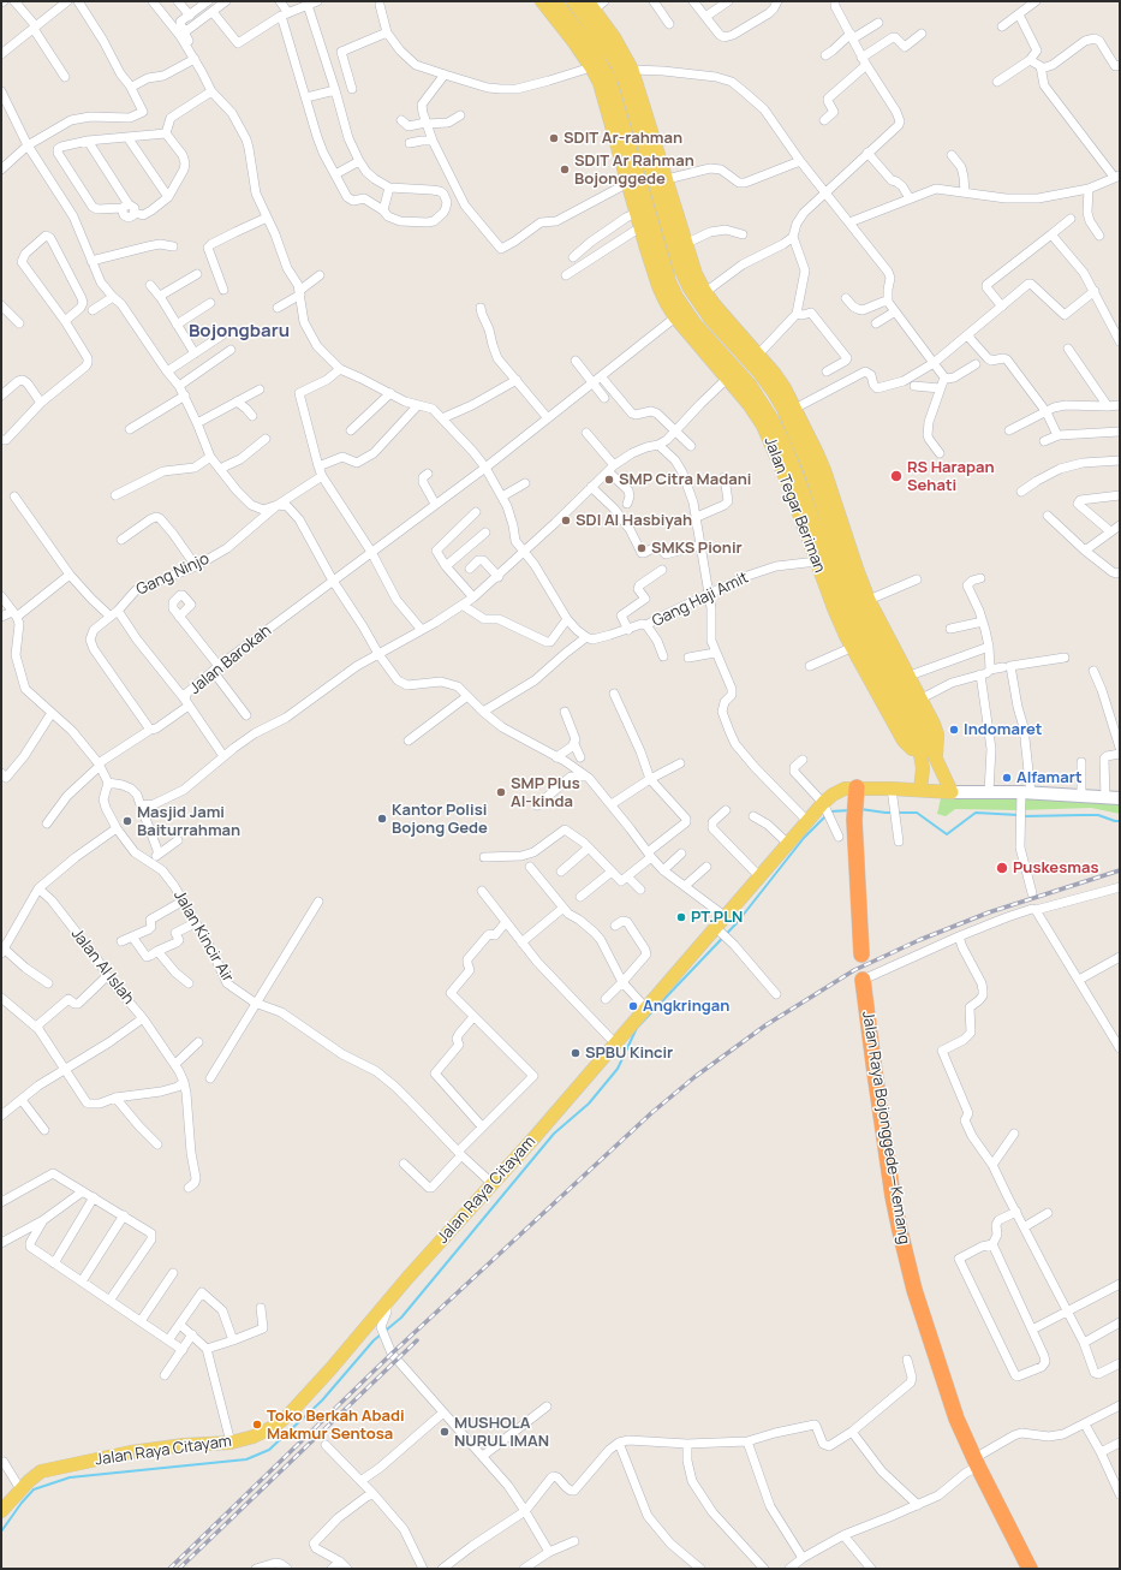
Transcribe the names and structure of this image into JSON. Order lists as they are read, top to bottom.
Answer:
{
  "streets": {
    "highway": ["Jalan Raya Bojonggede—Kemang"],
    "main road": ["Jalan Tegar Beriman", "Jalan Raya Citayam"],
    "street": [
      "Gang Ninjo",
      "Gang Haji Amit",
      "Jalan Barokah",
      "Jalan Kincir Air",
      "Jalan Al Islah"
    ]
  },
  "crossings": [
    ["Jalan Tegar Beriman", "Gang Haji Amit"],
    ["Jalan Tegar Beriman", "Jalan Barokah"],
    ["Jalan Tegar Beriman", "Jalan Raya Citayam"],
    ["Jalan Kincir Air", "Jalan Raya Citayam"]
  ],
  "districts": ["Bojongbaru"],
  "places": [
    "SDIT Ar-rahman",
    "SDIT Ar Rahman Bojonggede",
    "RS Harapan Sehati",
    "SMP Citra Madani",
    "SDI Al Hasbiyah",
    "SMKS Pionir",
    "Indomaret",
    "Alfamart",
    "SMP Plus Al-kinda",
    "Kantor Polisi Bojong Gede",
    "Masjid Jami Baiturrahman",
    "Puskesmas",
    "PT.PLN",
    "Angkringan",
    "SPBU Kincir",
    "Toko Berkah Abadi Makmur Sentosa",
    "MUSHOLA NURUL IMAN"
  ]
}
